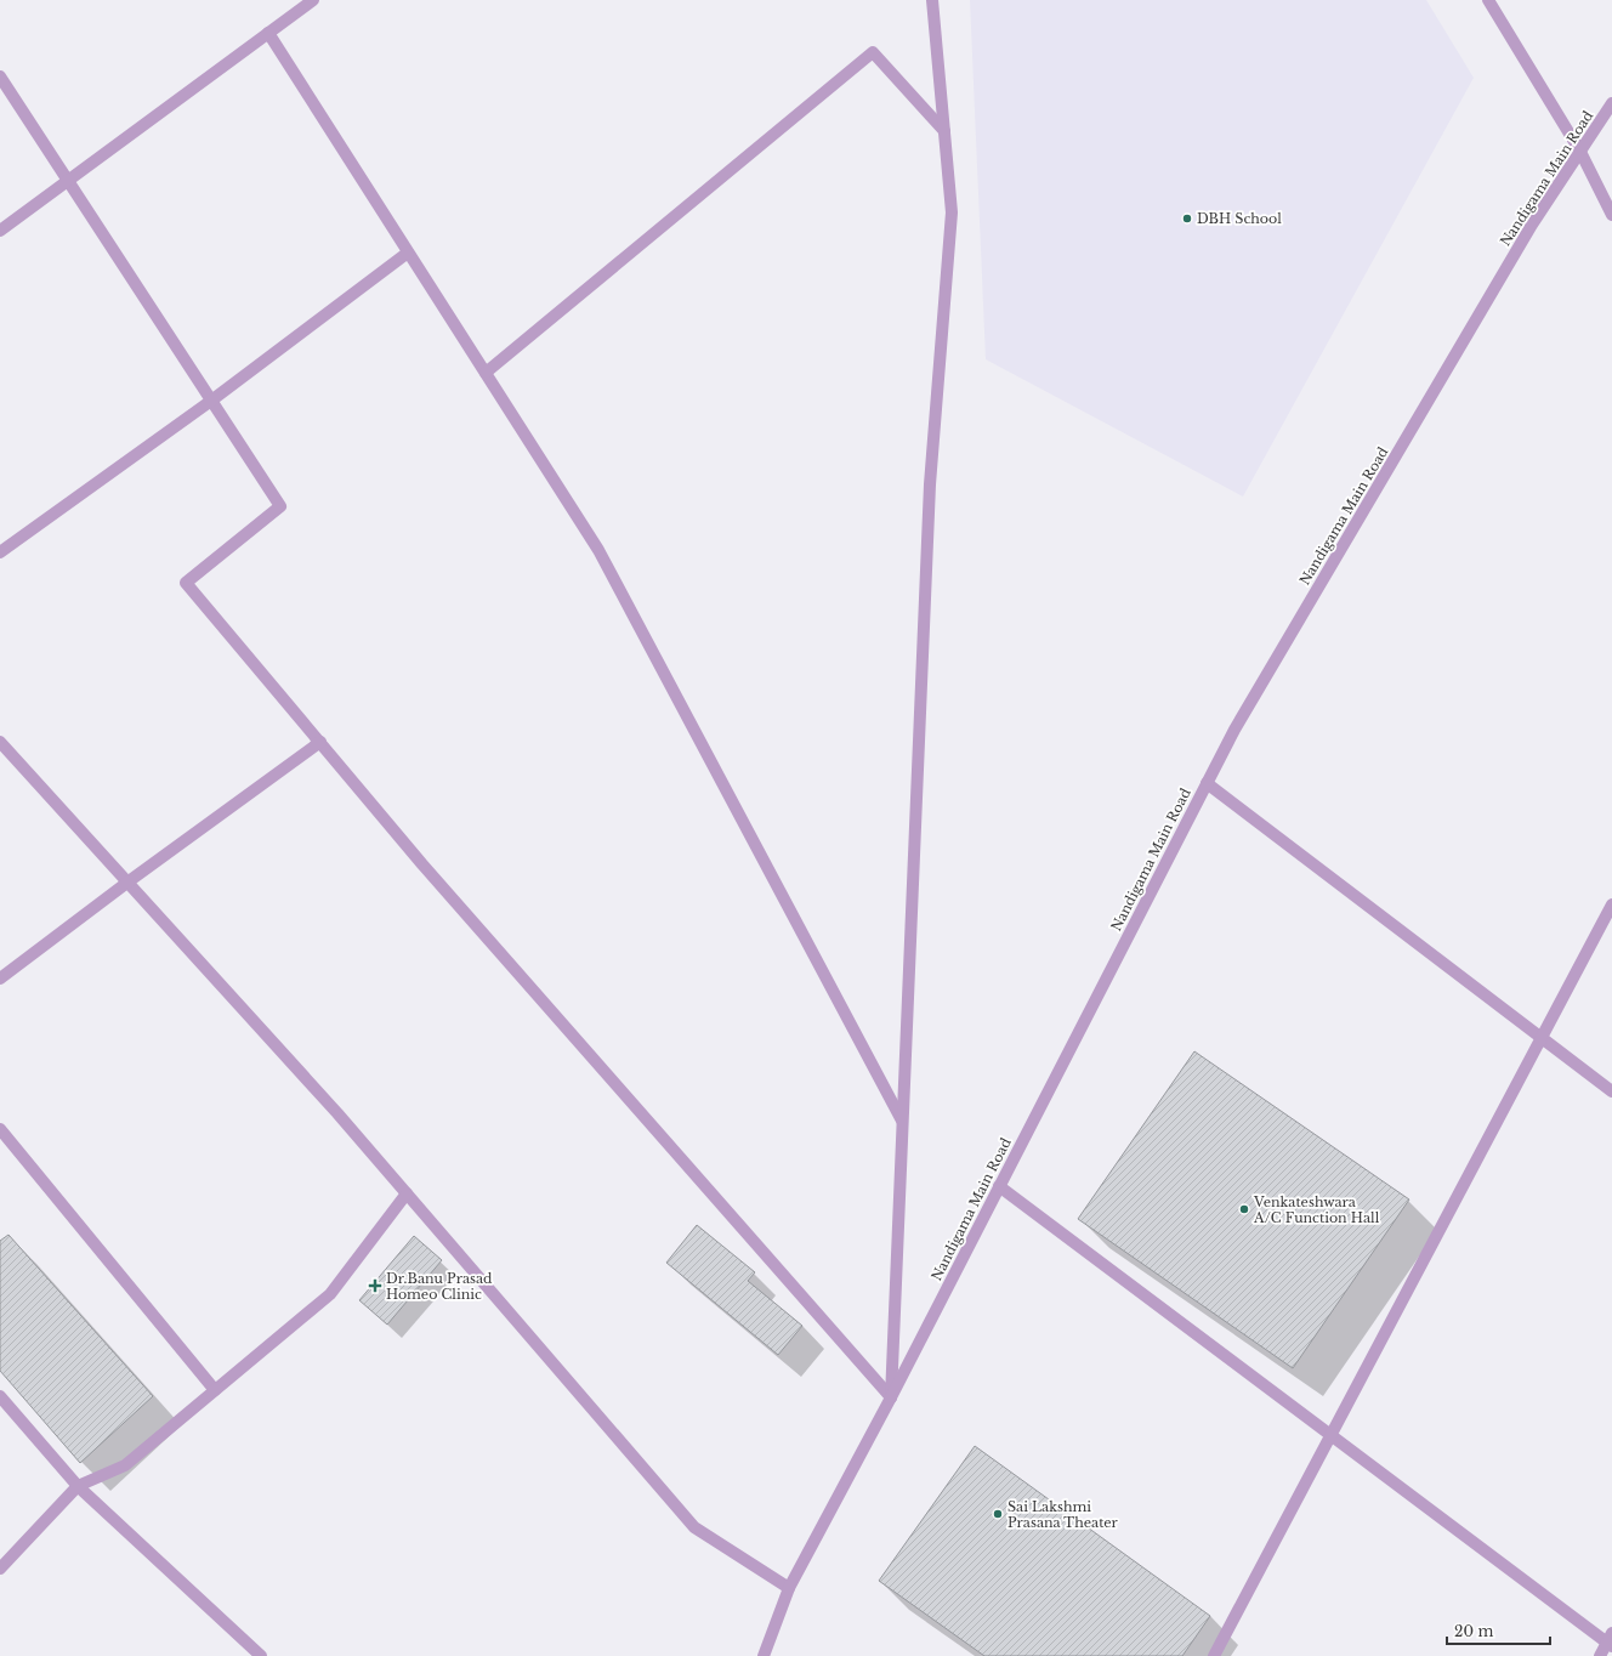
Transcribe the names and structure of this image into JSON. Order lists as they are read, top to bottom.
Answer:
{
  "streets": {
    "street": ["Nandigama Main Road"]
  },
  "places": {
    "other": ["DBH School", "Venkateshwara A/C Function Hall", "Sai Lakshmi Prasana Theater"],
    "health": ["Dr.Banu Prasad Homeo Clinic"]
  },
  "scale_bar": "20 m"
}
